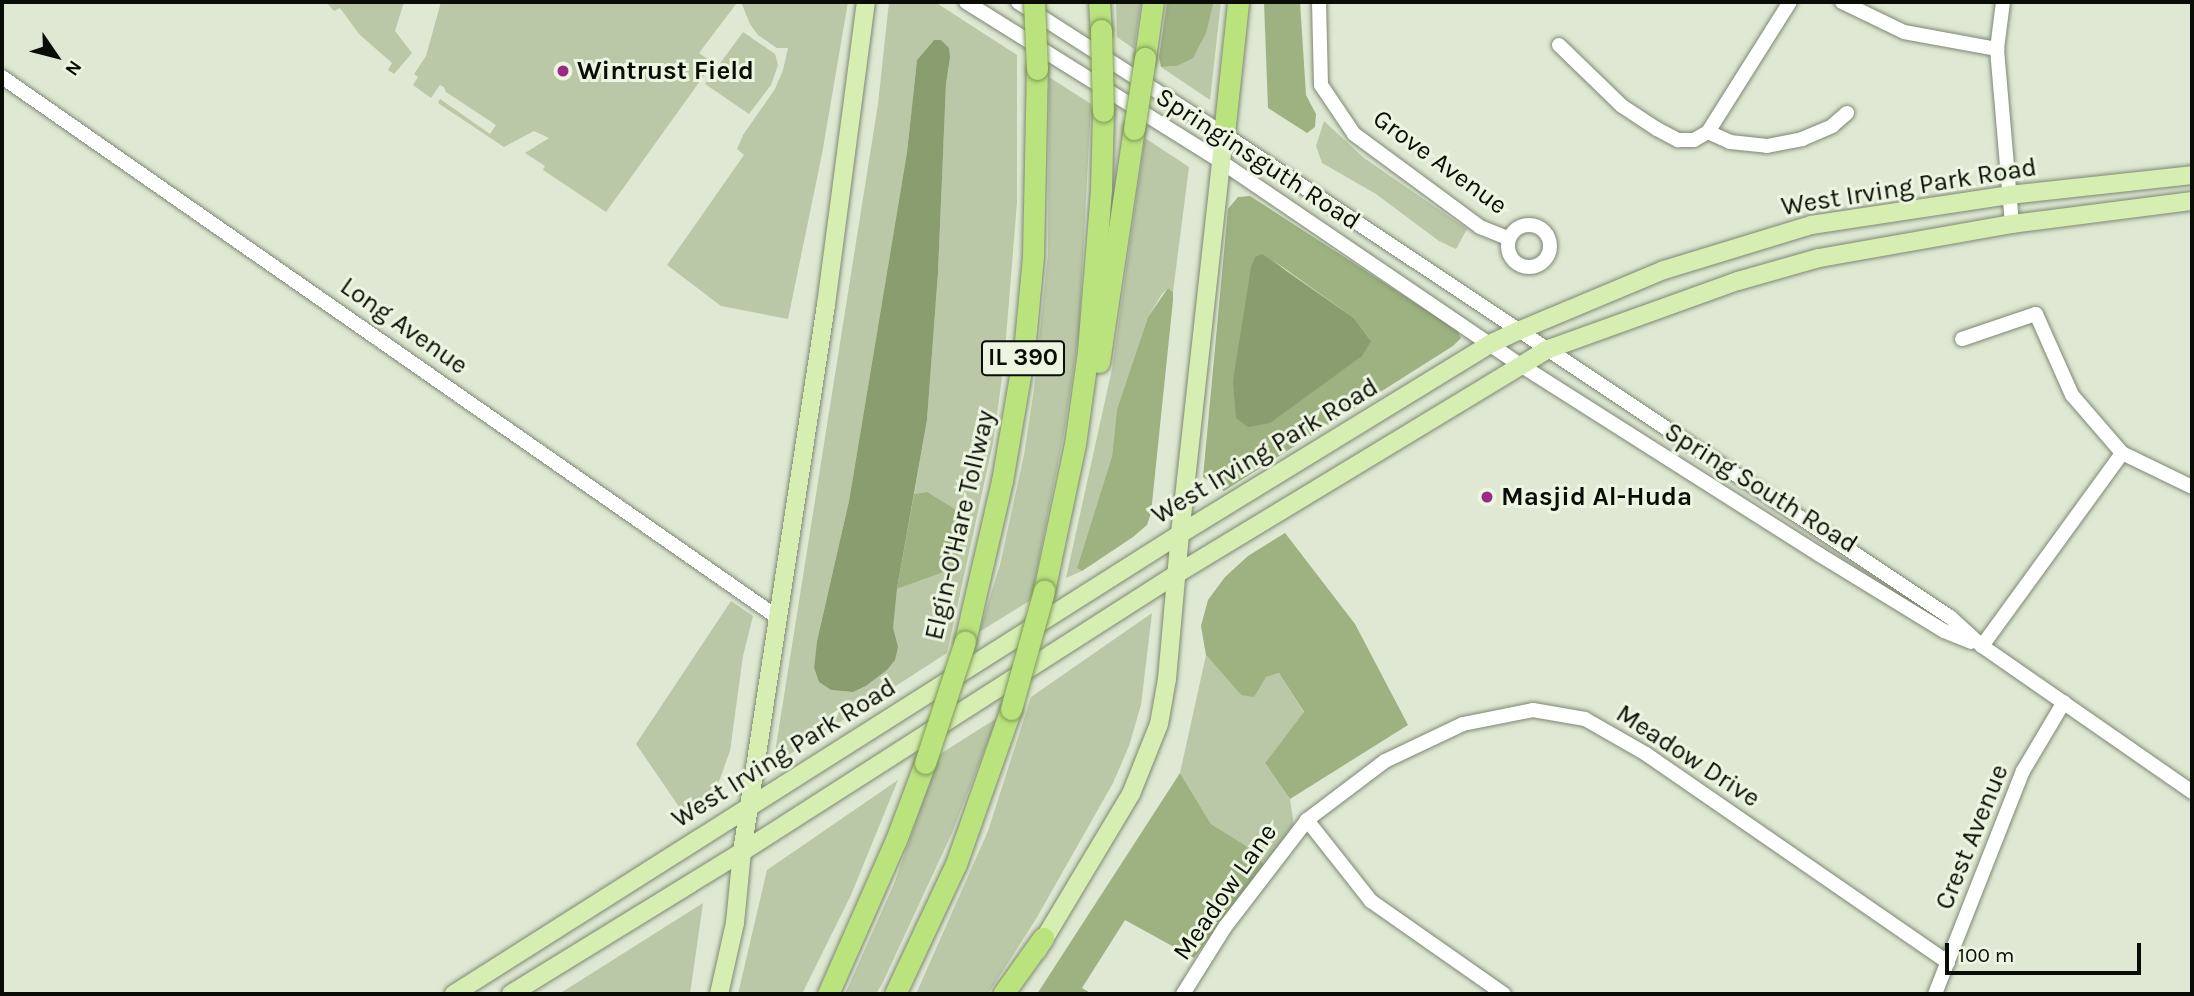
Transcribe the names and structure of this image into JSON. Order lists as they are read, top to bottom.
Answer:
{
  "streets": {
    "highway": ["IL 390", "Elgin-O'Hare Tollway"],
    "main road": ["West Irving Park Road"],
    "street": [
      "Springinsguth Road",
      "Grove Avenue",
      "Long Avenue",
      "Spring South Road",
      "Meadow Drive",
      "Crest Avenue",
      "Meadow Lane"
    ]
  },
  "crossings": [
    ["Springinsguth Road", "West Irving Park Road"],
    ["Springinsguth Road", "Spring South Road"],
    ["West Irving Park Road", "Spring South Road"],
    ["Spring South Road", "Crest Avenue"],
    ["Meadow Drive", "Crest Avenue"],
    ["Meadow Drive", "Meadow Lane"]
  ],
  "places": ["Wintrust Field", "Masjid Al-Huda"],
  "scale_bar": "100 m",
  "north": "bottom right"
}
